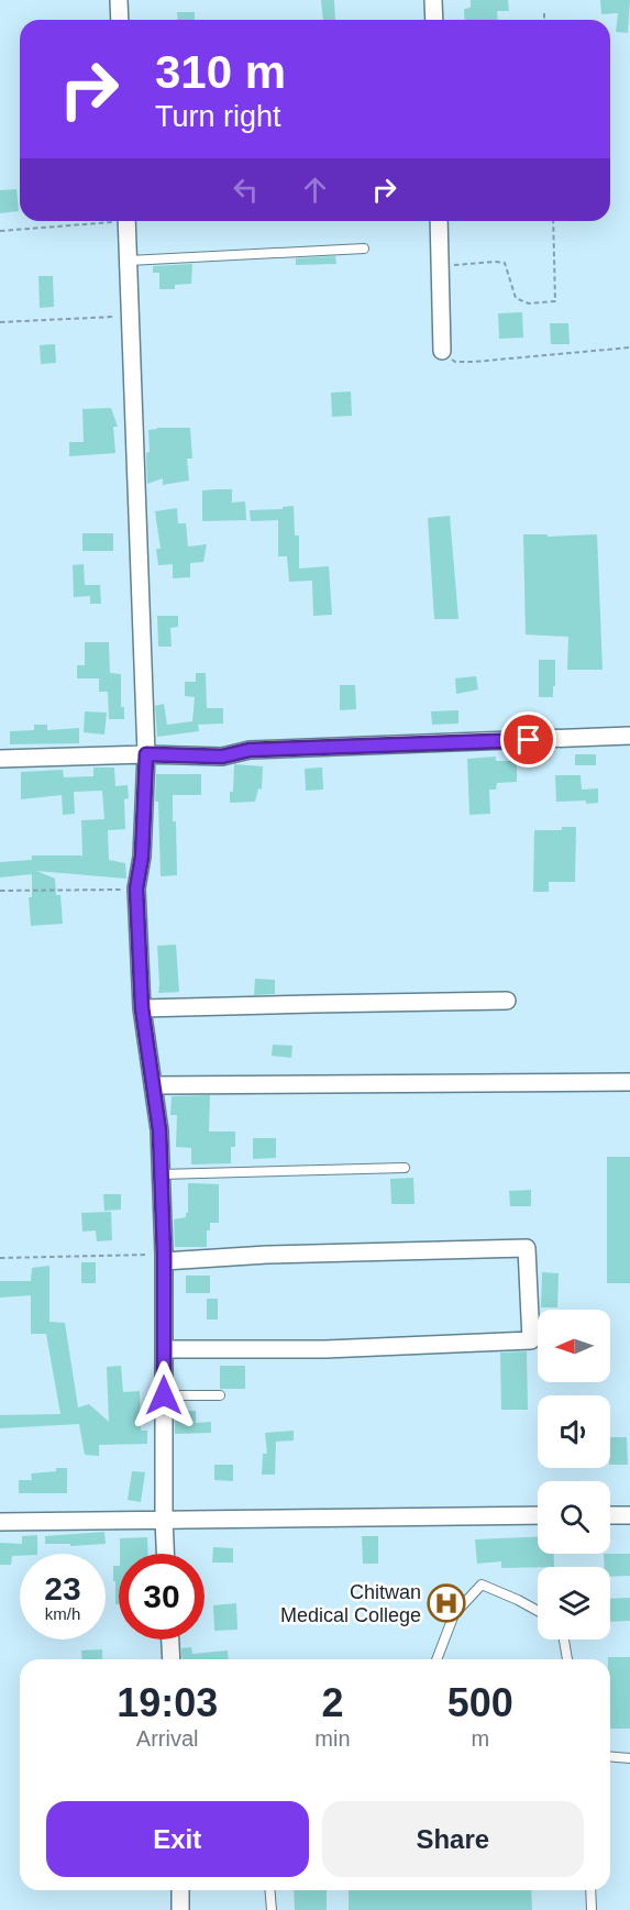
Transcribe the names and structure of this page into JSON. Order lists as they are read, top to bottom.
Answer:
{
  "places": {
    "hospital": ["Chitwan Medical College"]
  },
  "north": "left",
  "page": {
    "turn": ["310 m", "Turn right"],
    "speed": "23 km/h",
    "limit": "30",
    "eta": [
      "19:03",
      "Arrival",
      "2",
      "min",
      "500",
      "m"
    ],
    "buttons": ["Exit", "Share"]
  }
}
